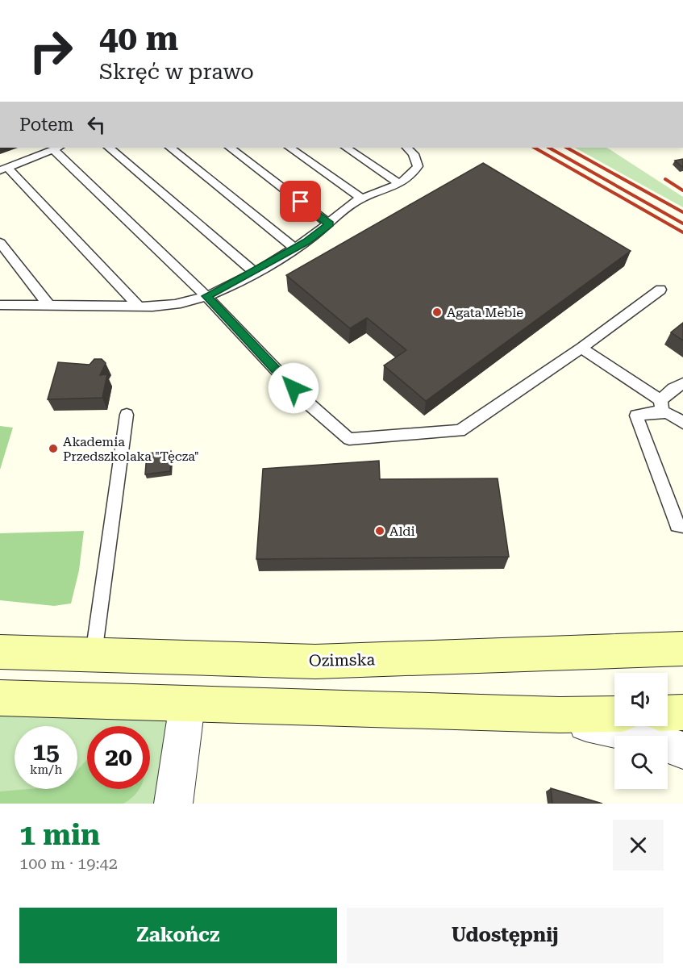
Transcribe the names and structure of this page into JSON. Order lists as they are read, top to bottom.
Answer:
{
  "streets": {
    "main road": ["Ozimska"]
  },
  "places": ["Agata Meble", "Akademia Przedszkolaka \"Tęcza\"", "Aldi"],
  "page": {
    "turn": ["40 m", "Skręć w prawo"],
    "then": "Potem",
    "speed": "15 km/h",
    "limit": "20",
    "heading": ["1 min", "100 m · 19:42"],
    "buttons": ["Zakończ", "Udostępnij"]
  }
}
